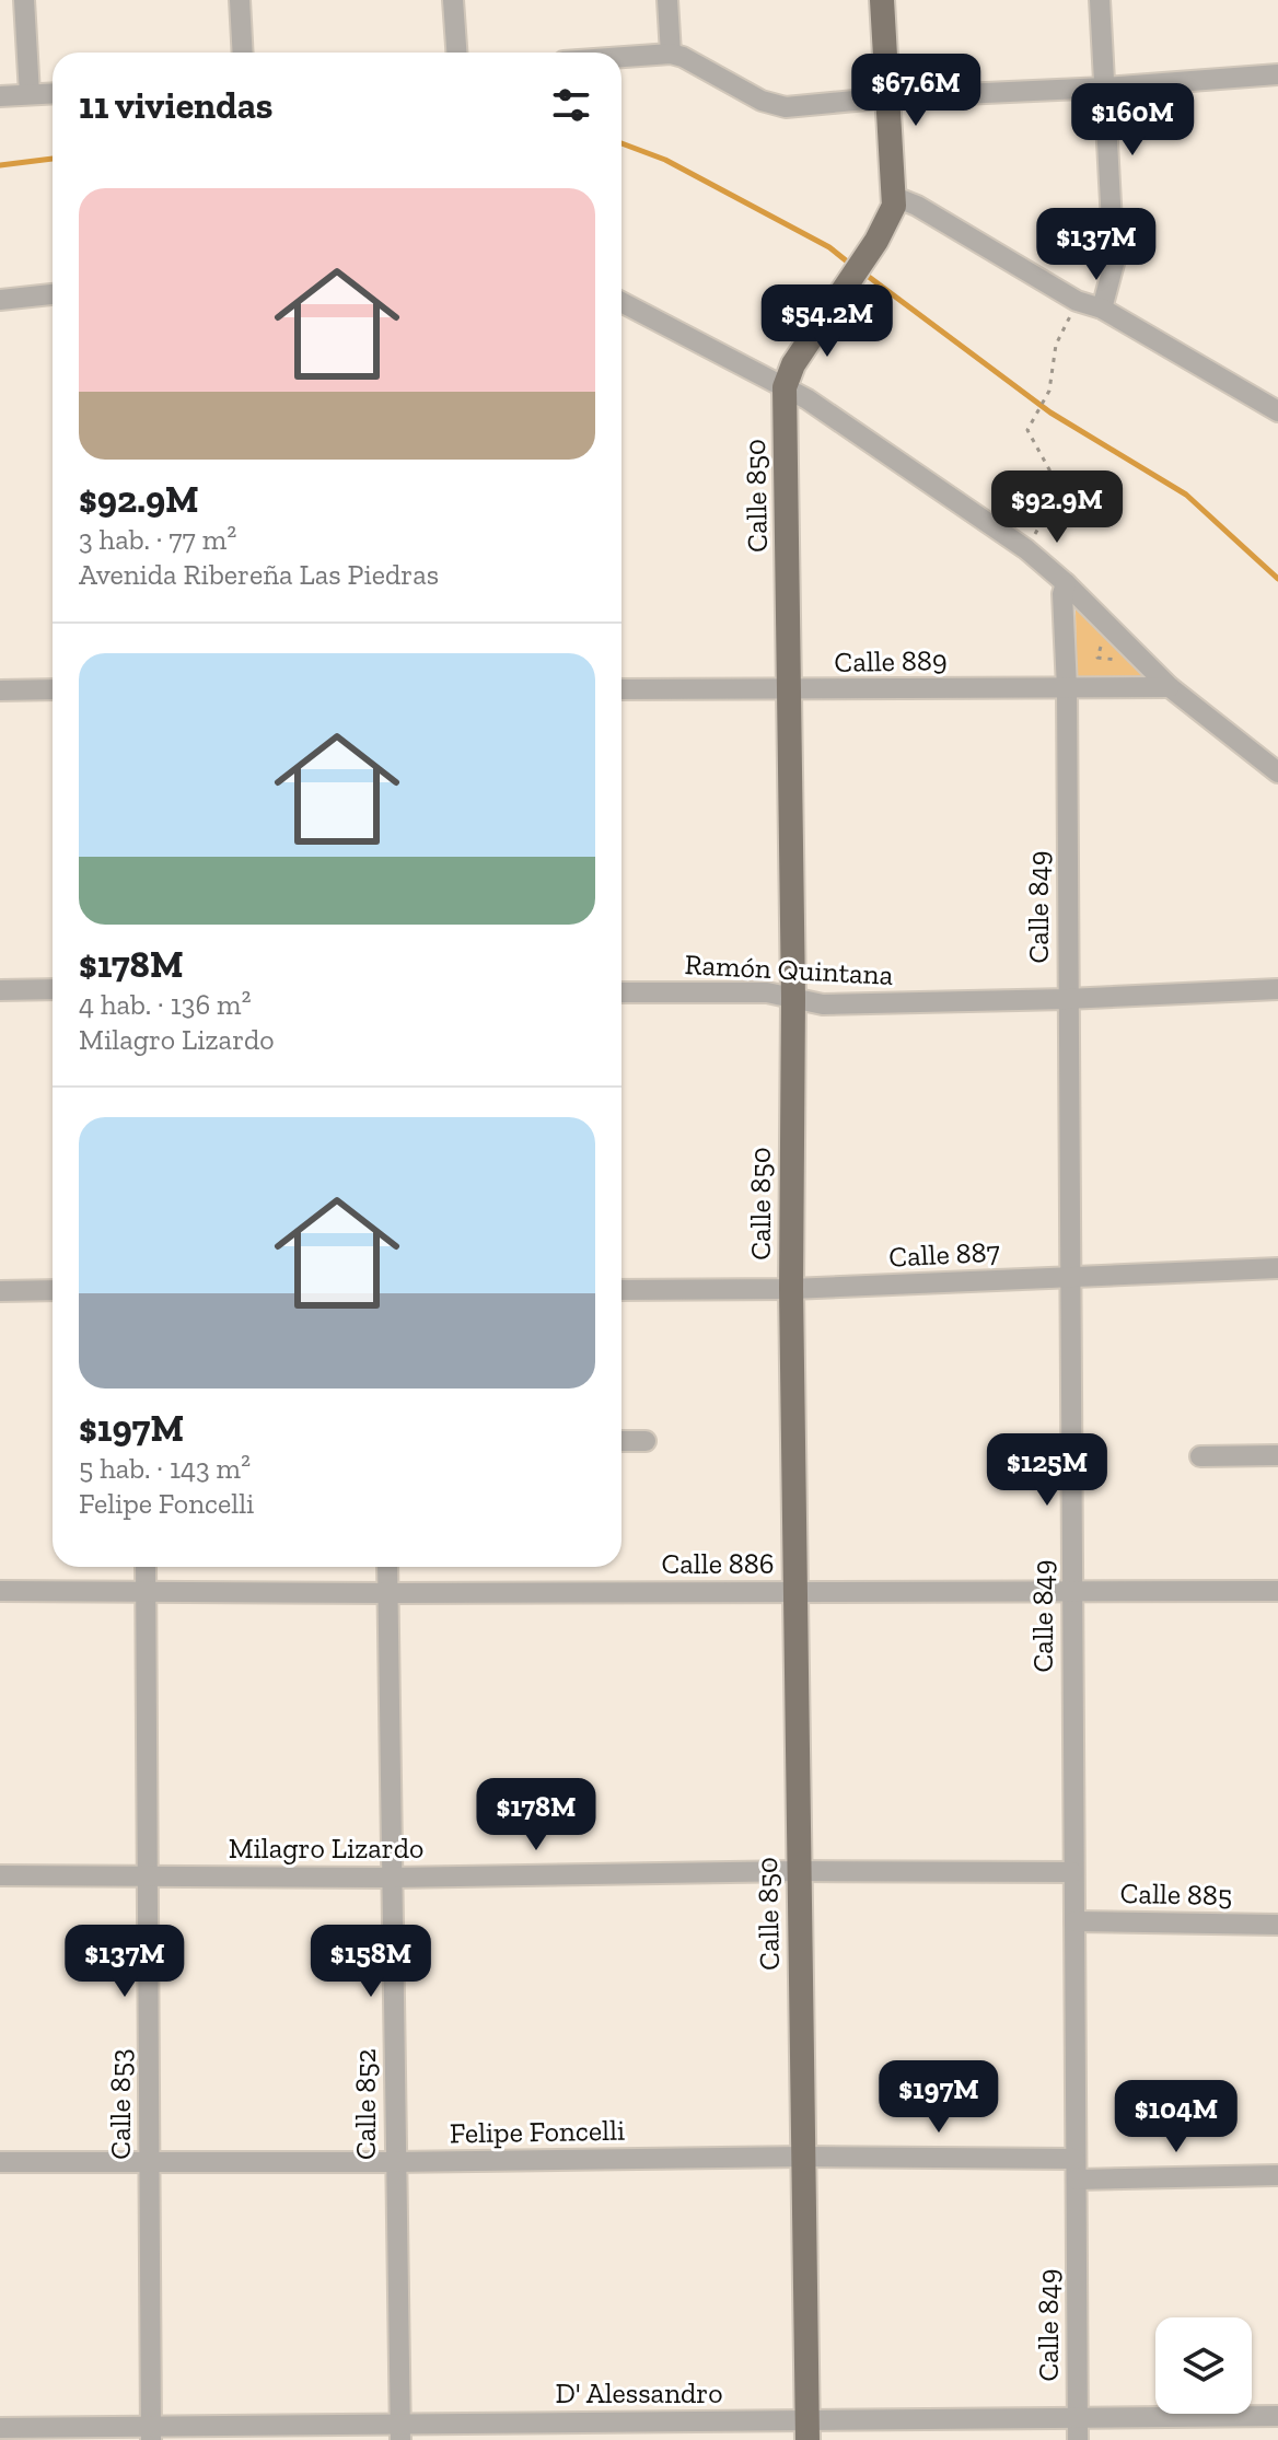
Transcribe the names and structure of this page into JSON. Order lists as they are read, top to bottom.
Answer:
{
  "streets": {
    "main road": ["Calle 850"],
    "street": [
      "Calle 889",
      "Calle 849",
      "Ramón Quintana",
      "Calle 887",
      "Calle 886",
      "Milagro Lizardo",
      "Calle 885",
      "Calle 853",
      "Calle 852",
      "Felipe Foncelli",
      "D' Alessandro"
    ]
  },
  "crossings": [
    ["Calle 850", "Calle 889"],
    ["Calle 850", "Ramón Quintana"],
    ["Calle 850", "Calle 887"],
    ["Calle 850", "Calle 886"],
    ["Calle 850", "Milagro Lizardo"],
    ["Calle 850", "Felipe Foncelli"],
    ["Calle 850", "D' Alessandro"],
    ["Calle 889", "Calle 849"],
    ["Calle 849", "Ramón Quintana"],
    ["Calle 849", "Calle 887"],
    ["Calle 849", "Calle 886"],
    ["Calle 849", "Milagro Lizardo"],
    ["Calle 849", "Calle 885"],
    ["Calle 849", "Felipe Foncelli"],
    ["Calle 849", "D' Alessandro"],
    ["Calle 886", "Calle 853"],
    ["Calle 886", "Calle 852"],
    ["Milagro Lizardo", "Calle 853"],
    ["Milagro Lizardo", "Calle 852"],
    ["Calle 853", "Felipe Foncelli"],
    ["Calle 853", "D' Alessandro"],
    ["Calle 852", "Felipe Foncelli"],
    ["Calle 852", "D' Alessandro"]
  ],
  "page": {
    "heading": "11 viviendas",
    "price": [
      "$67.6M",
      "$160M",
      "$137M",
      "$54.2M",
      "$92.9M",
      "$125M",
      "$178M",
      "$137M",
      "$158M",
      "$197M",
      "$104M"
    ],
    "list": [
      {
        "name": "$92.9M",
        "note": "3 hab. · 77 m² · Avenida Ribereña Las Piedras"
      },
      {
        "name": "$178M",
        "note": "4 hab. · 136 m² · Milagro Lizardo"
      },
      {
        "name": "$197M",
        "note": "5 hab. · 143 m² · Felipe Foncelli"
      }
    ]
  }
}
